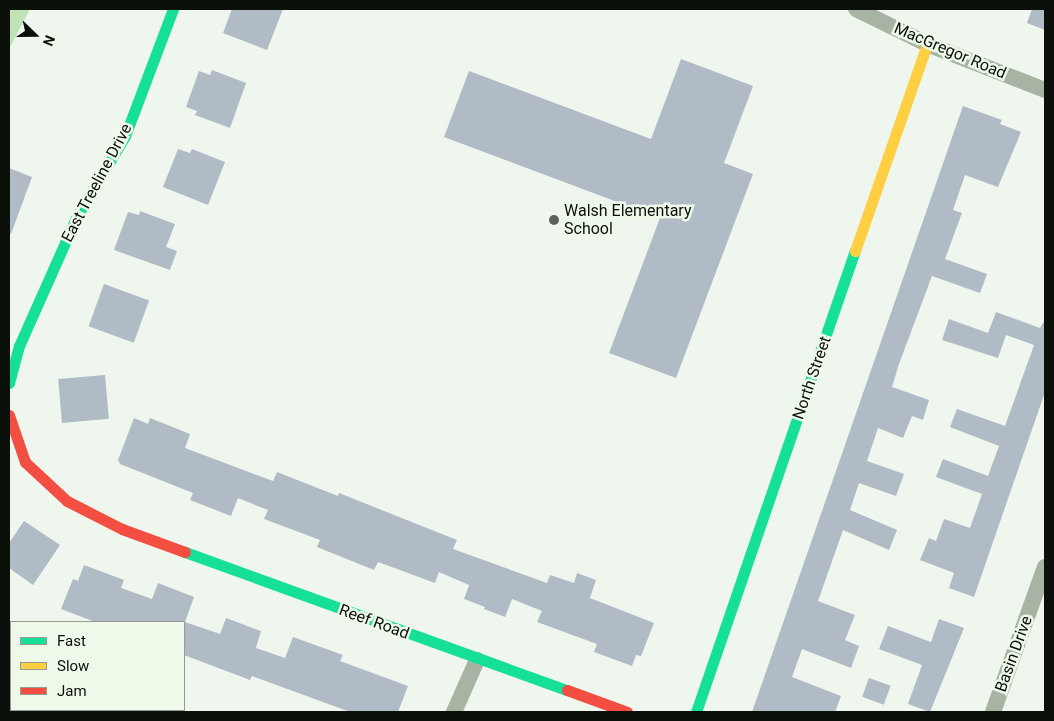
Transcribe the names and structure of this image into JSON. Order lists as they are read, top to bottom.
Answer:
{
  "streets": {
    "street": [
      "MacGregor Road",
      "East Treeline Drive",
      "North Street",
      "Reef Road",
      "Basin Drive"
    ]
  },
  "crossings": [
    ["MacGregor Road", "North Street"]
  ],
  "places": ["Walsh Elementary School"],
  "legend": ["Fast", "Slow", "Jam"],
  "north": "right"
}
